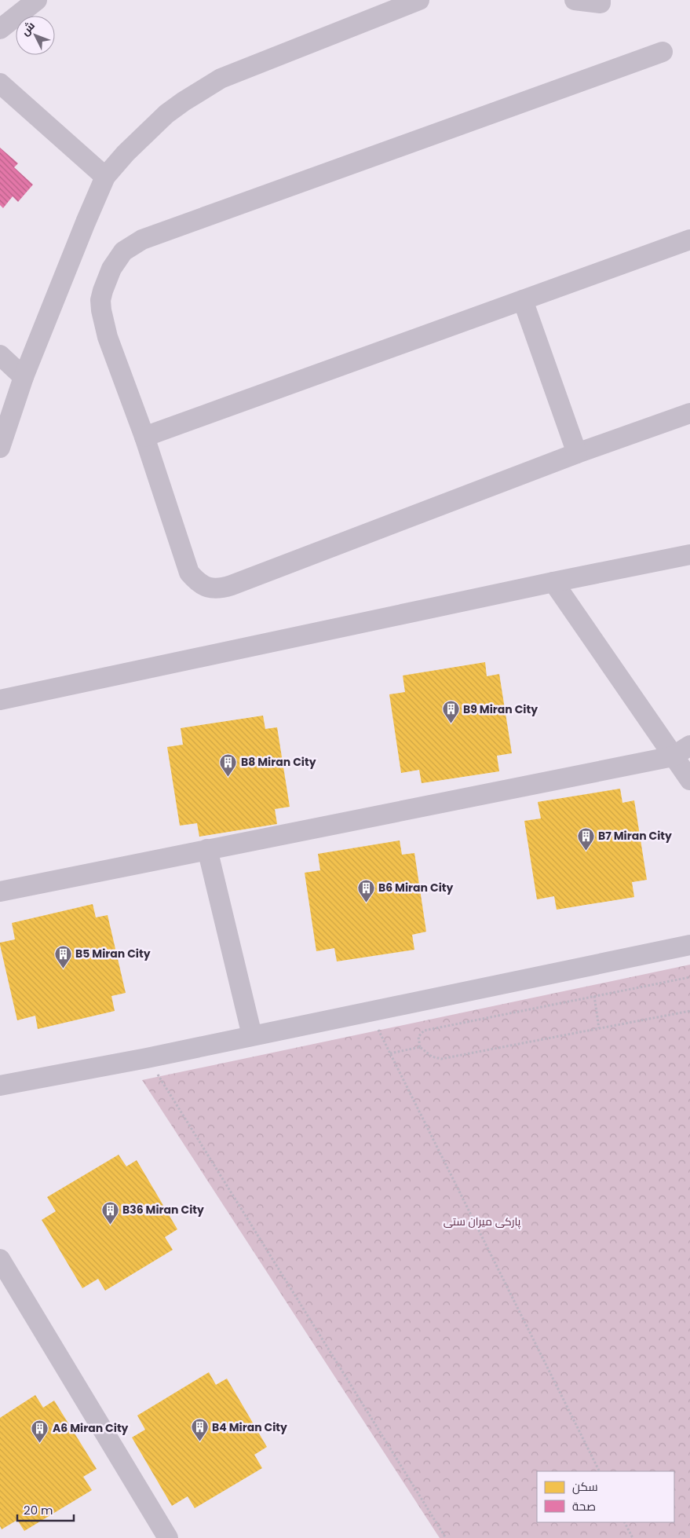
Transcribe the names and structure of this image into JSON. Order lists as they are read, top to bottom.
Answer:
{
  "parks": ["پارکی میران ستی"],
  "places": {
    "building": [
      "B9 Miran City",
      "B8 Miran City",
      "B7 Miran City",
      "B6 Miran City",
      "B5 Miran City",
      "B36 Miran City",
      "B4 Miran City",
      "A6 Miran City"
    ]
  },
  "legend": ["سكن", "صحة"],
  "scale_bar": "20 m",
  "north": "top left"
}
